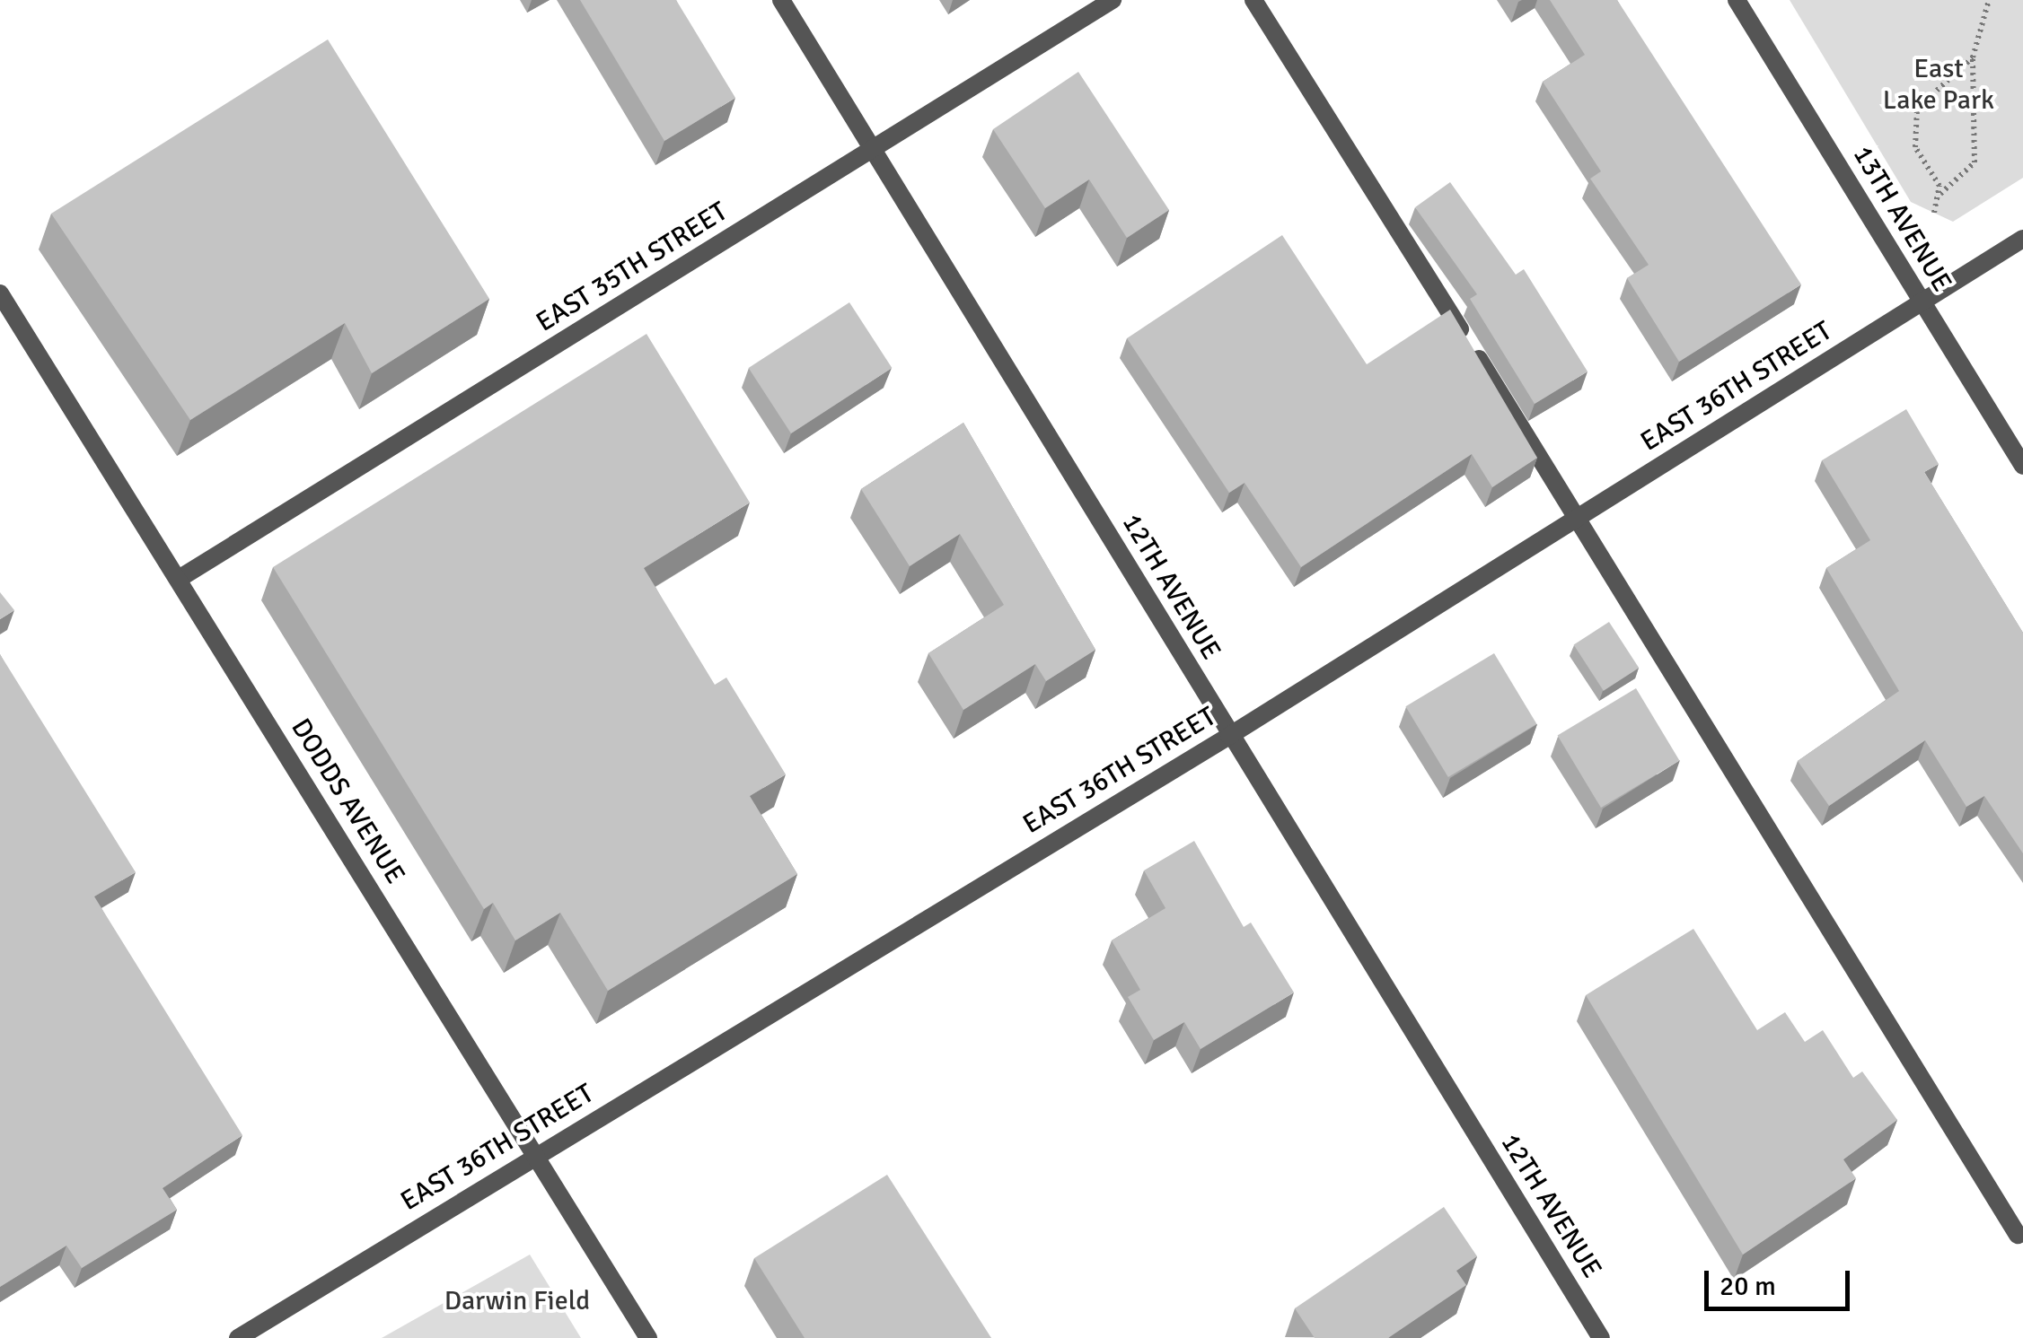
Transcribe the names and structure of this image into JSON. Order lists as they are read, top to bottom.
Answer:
{
  "streets": {
    "street": [
      "13TH AVENUE",
      "EAST 35TH STREET",
      "EAST 36TH STREET",
      "12TH AVENUE",
      "DODDS AVENUE"
    ]
  },
  "crossings": [
    ["13TH AVENUE", "EAST 36TH STREET"],
    ["EAST 35TH STREET", "12TH AVENUE"],
    ["EAST 35TH STREET", "DODDS AVENUE"],
    ["EAST 36TH STREET", "12TH AVENUE"],
    ["EAST 36TH STREET", "DODDS AVENUE"]
  ],
  "parks": ["East Lake Park", "Darwin Field"],
  "scale_bar": "20 m"
}
